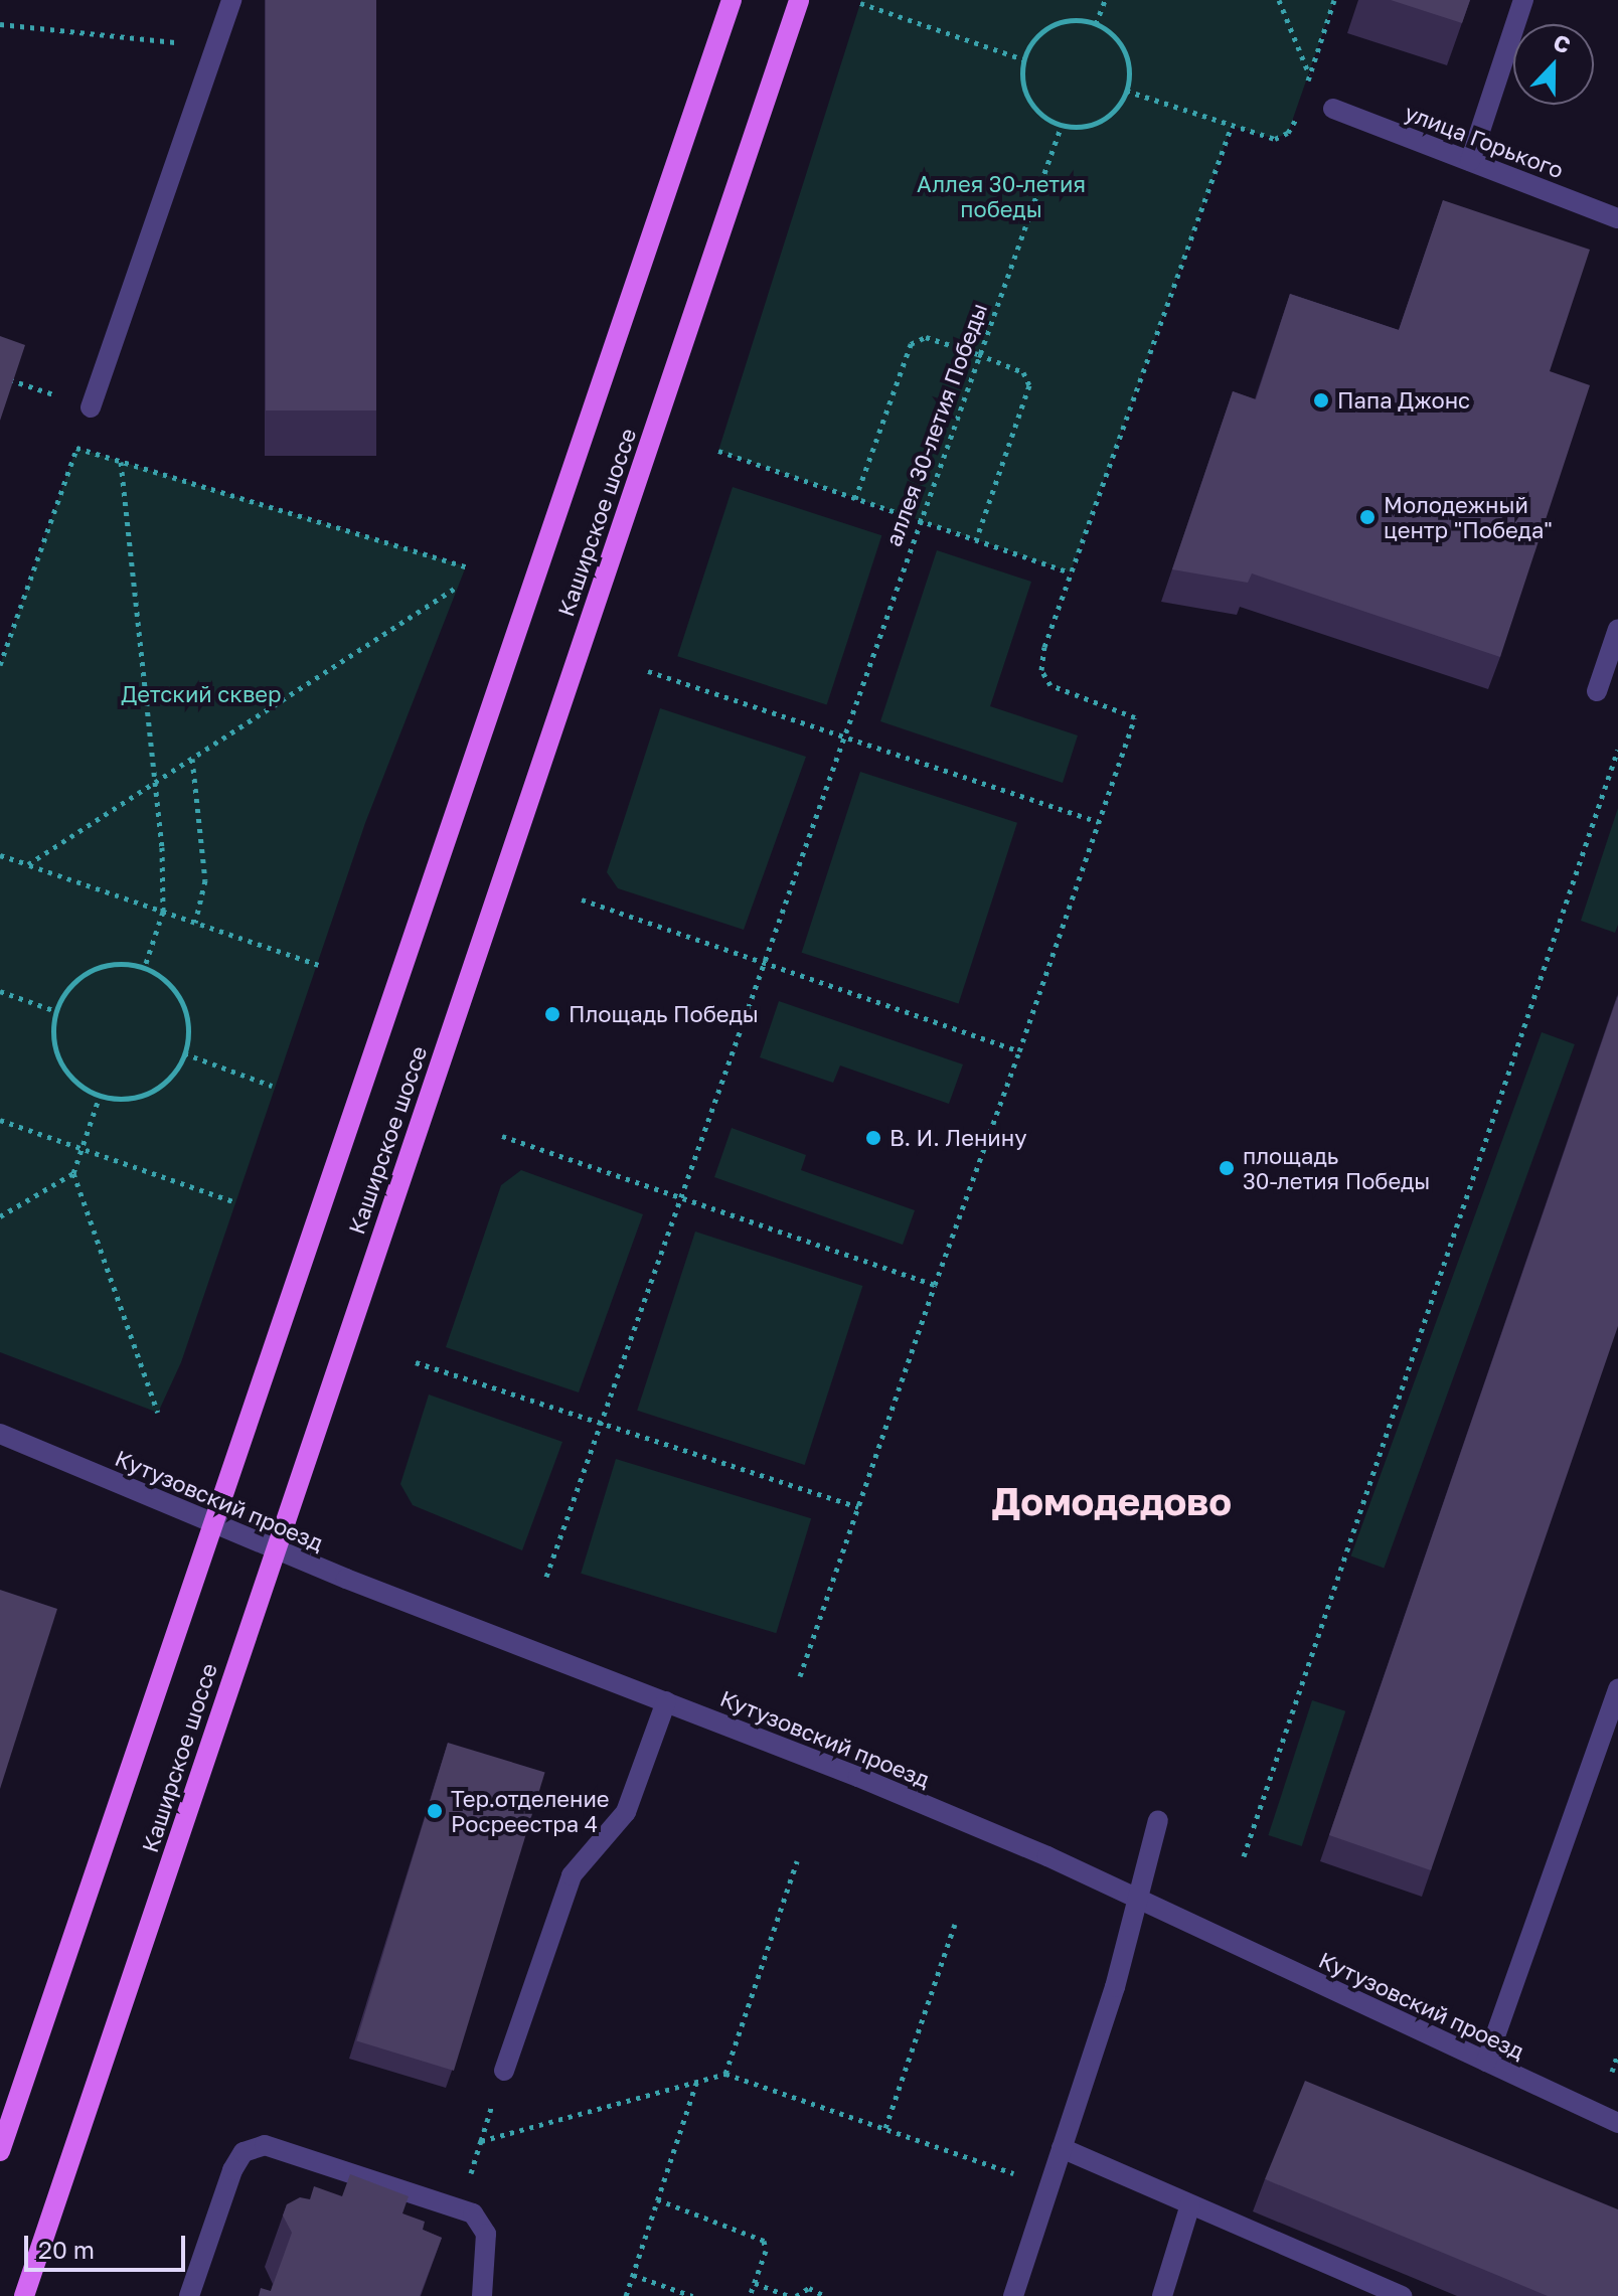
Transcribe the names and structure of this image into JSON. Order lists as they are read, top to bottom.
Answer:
{
  "streets": {
    "main road": ["Каширское шоссе"],
    "street": ["улица Горького", "Кутузовский проезд"],
    "path": ["аллея 30-летия Победы"]
  },
  "crossings": [
    ["Каширское шоссе", "Кутузовский проезд"]
  ],
  "districts": ["Домодедово"],
  "parks": ["Аллея 30-летия победы", "Детский сквер"],
  "places": [
    "Папа Джонс",
    "Молодежный центр \"Победа\"",
    "Площадь Победы",
    "В. И. Ленину",
    "площадь 30-летия Победы",
    "Тер.отделение Росреестра 4"
  ],
  "scale_bar": "20 m",
  "north": "top"
}
